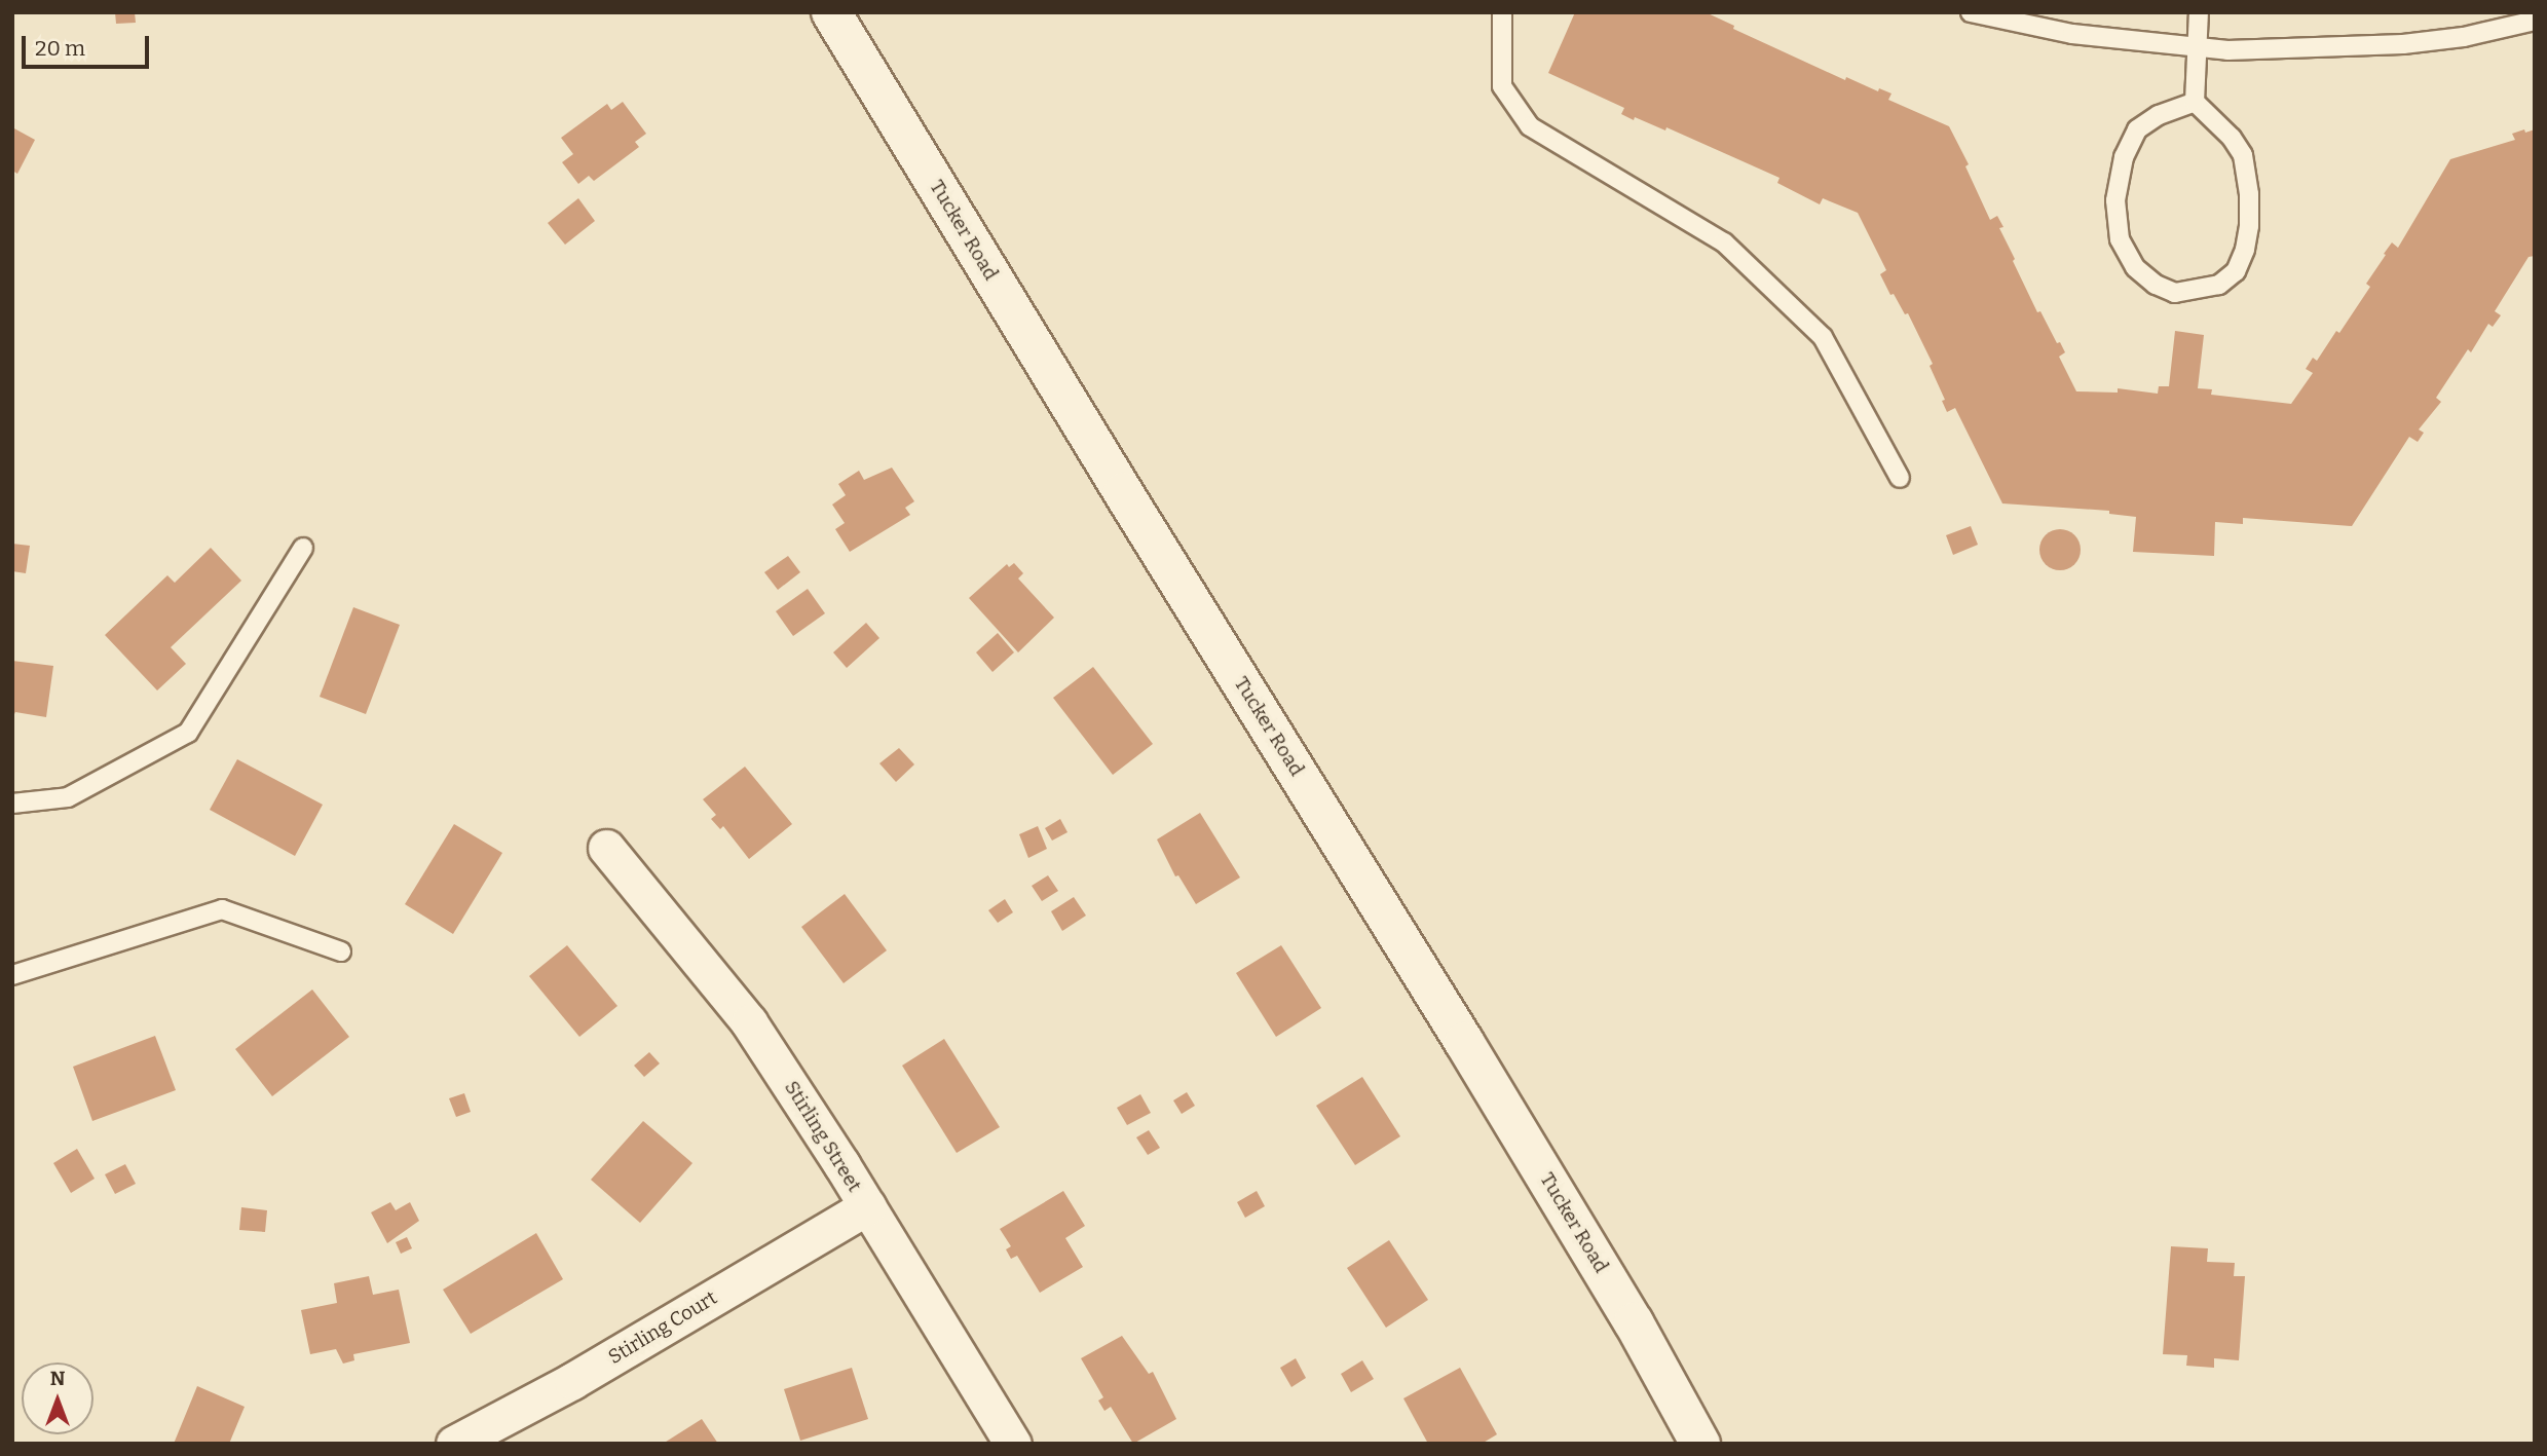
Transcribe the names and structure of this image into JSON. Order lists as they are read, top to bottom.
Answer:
{
  "streets": {
    "street": ["Tucker Road", "Stirling Street", "Stirling Court"]
  },
  "crossings": [
    ["Stirling Street", "Stirling Court"]
  ],
  "scale_bar": "20 m",
  "north": "top"
}
